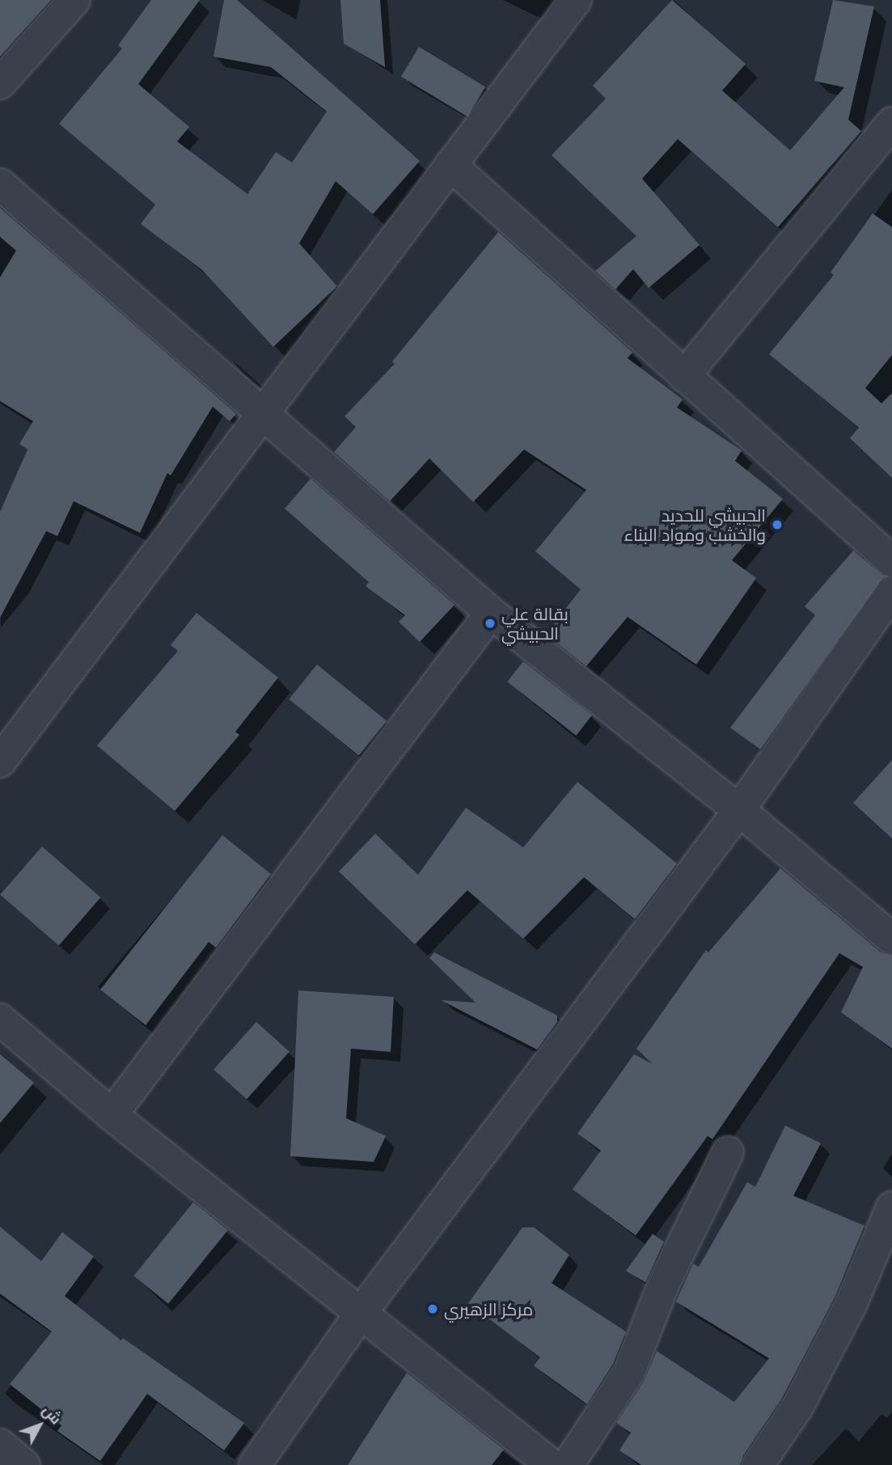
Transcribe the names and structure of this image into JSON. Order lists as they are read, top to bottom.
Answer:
{
  "places": ["الحبيشي للحديد والخشب ومواد البناء", "بقالة علي الحبيشي", "مركز الزهيري"],
  "north": "top right"
}
